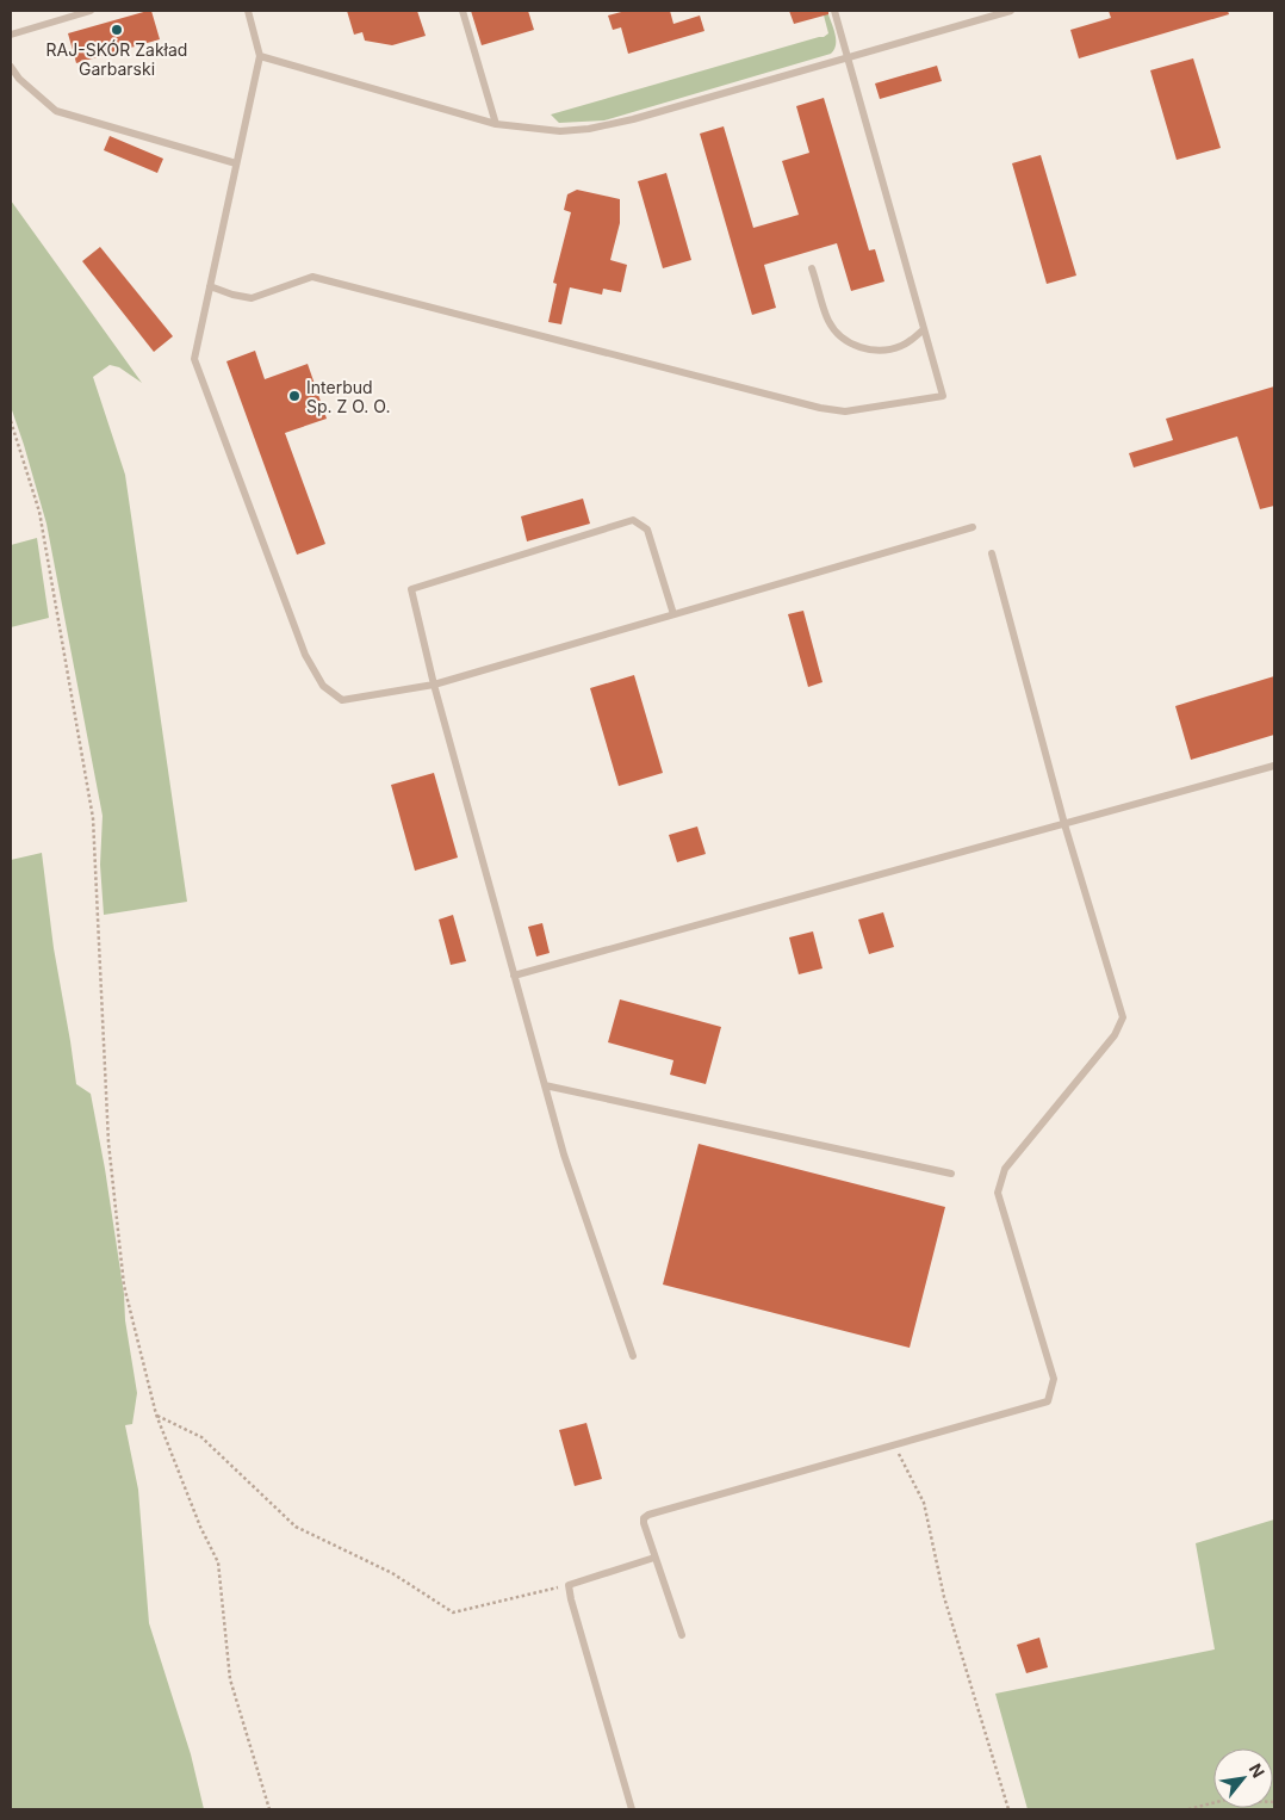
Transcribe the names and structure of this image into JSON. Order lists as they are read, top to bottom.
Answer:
{
  "places": ["RAJ-SKÓR Zakład Garbarski", "Interbud Sp. Z O. O."],
  "north": "top right"
}
